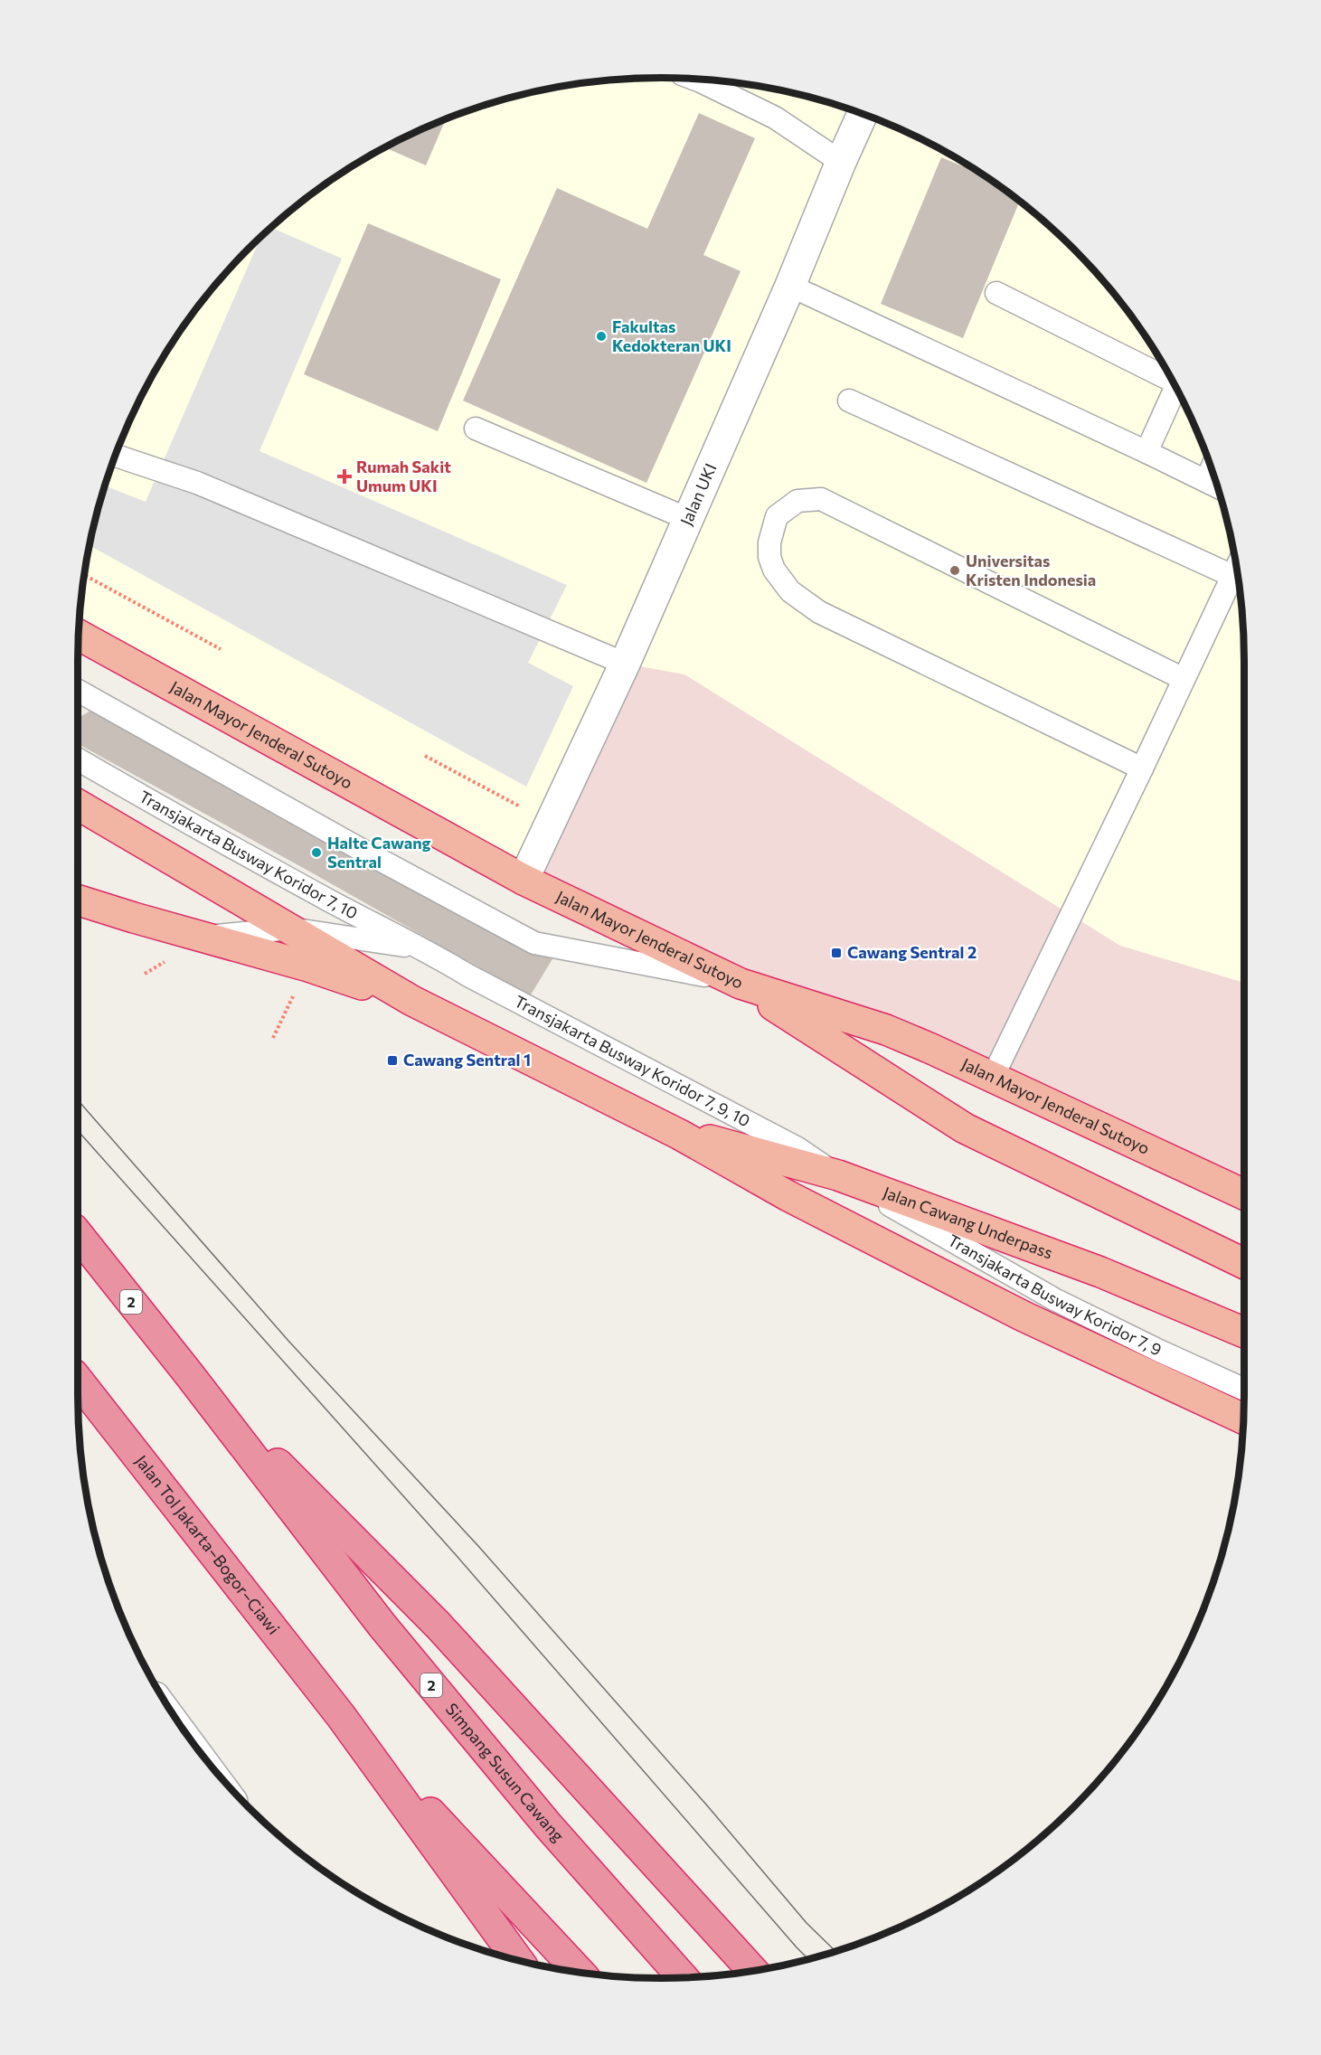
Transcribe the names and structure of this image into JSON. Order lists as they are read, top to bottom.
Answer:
{
  "streets": {
    "highway": [
      "Jalan Mayor Jenderal Sutoyo",
      "Jalan Cawang Underpass",
      "2",
      "Jalan Tol Jakarta–Bogor–Ciawi",
      "Simpang Susun Cawang"
    ],
    "street": ["Jalan UKI"],
    "lane": ["Transjakarta Busway Koridor 7, 10", "Transjakarta Busway Koridor 7, 9, 10", "Transjakarta Busway Koridor 7, 9"]
  },
  "crossings": [
    ["Jalan UKI", "Jalan Mayor Jenderal Sutoyo"],
    ["Transjakarta Busway Koridor 7, 10", "Transjakarta Busway Koridor 7, 9, 10"],
    ["Transjakarta Busway Koridor 7, 9, 10", "Jalan Cawang Underpass"],
    ["Transjakarta Busway Koridor 7, 9, 10", "Transjakarta Busway Koridor 7, 9"],
    ["Jalan Cawang Underpass", "Transjakarta Busway Koridor 7, 9"],
    ["2", "Simpang Susun Cawang"]
  ],
  "places": {
    "other": ["Fakultas Kedokteran UKI", "Universitas Kristen Indonesia", "Halte Cawang Sentral"],
    "health": ["Rumah Sakit Umum UKI"],
    "transit": ["Cawang Sentral 2", "Cawang Sentral 1"]
  }
}
